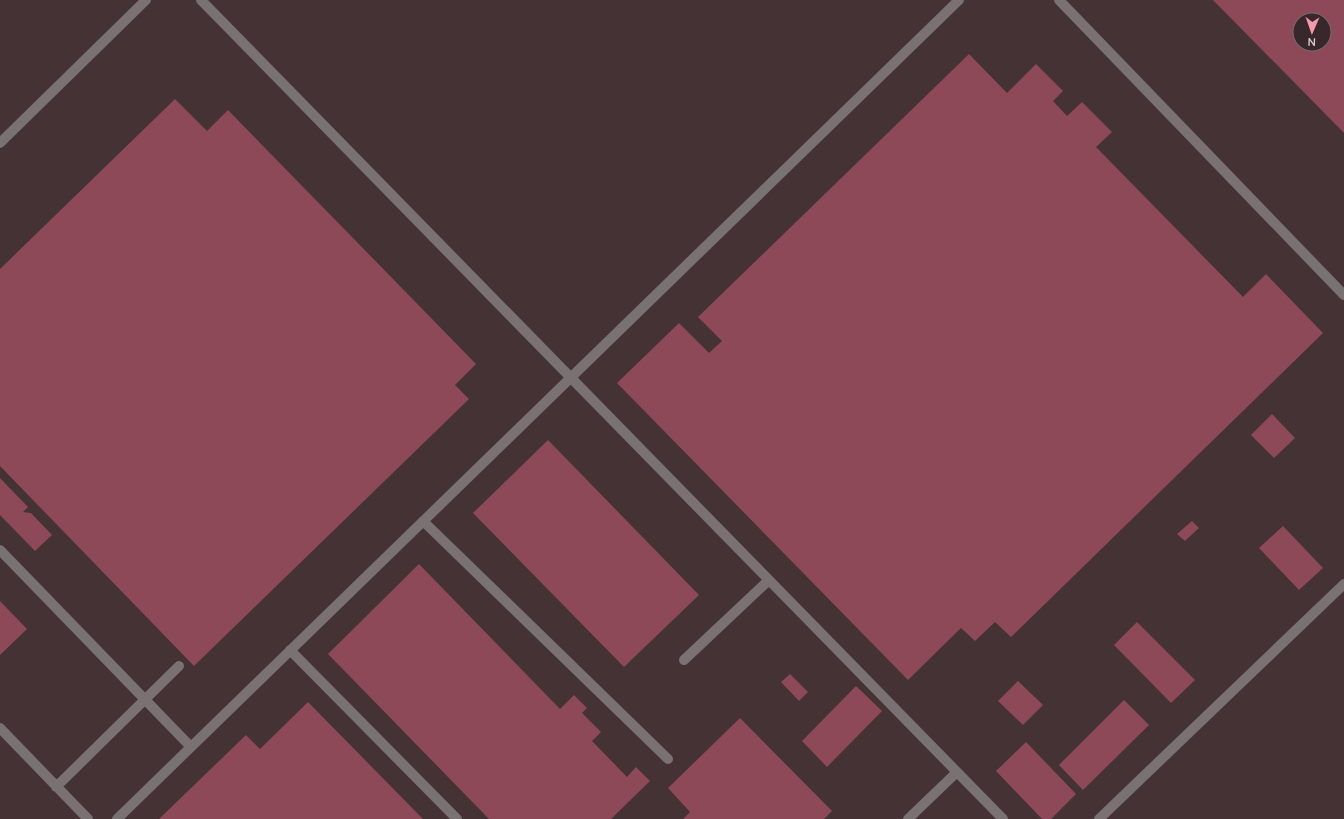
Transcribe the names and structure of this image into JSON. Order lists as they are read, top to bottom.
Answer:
{
  "north": "bottom"
}
